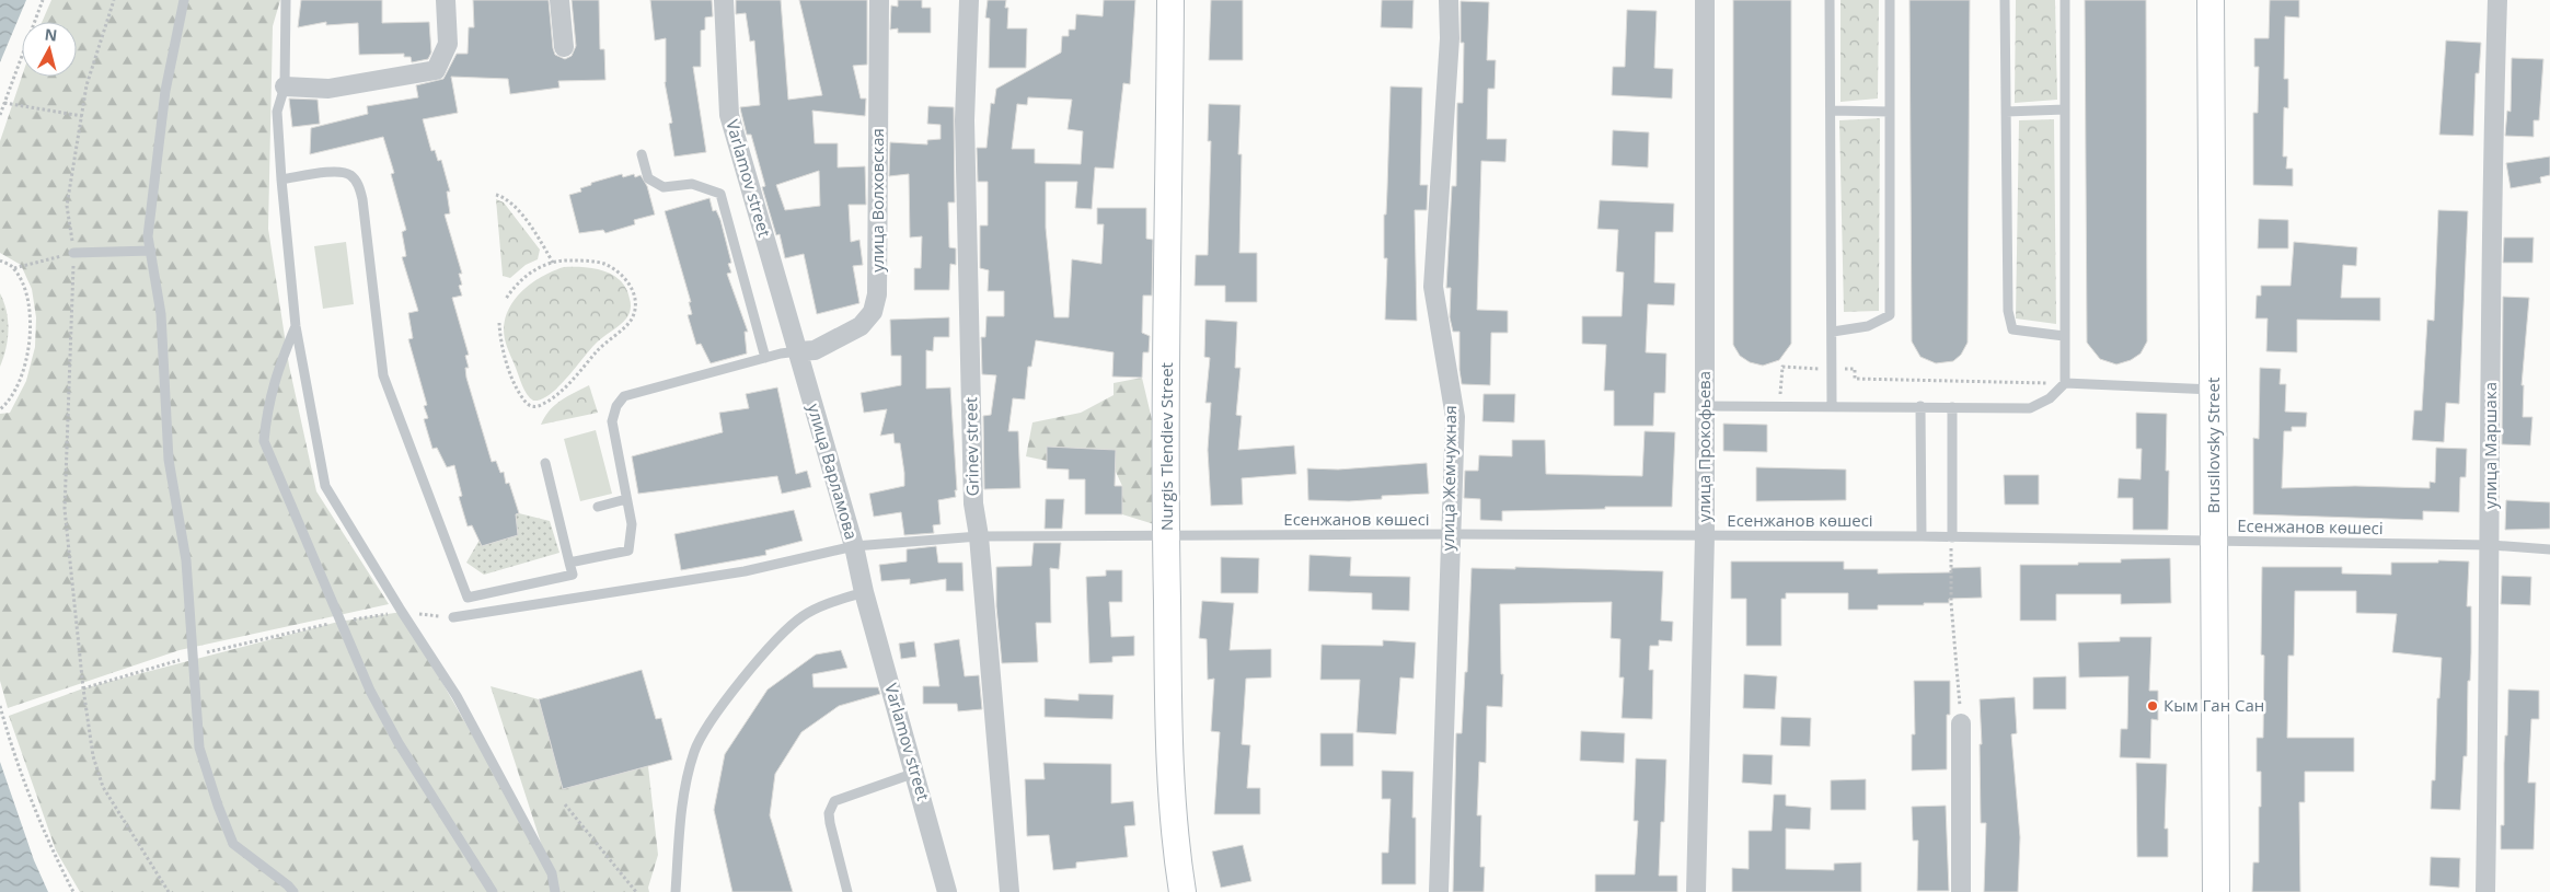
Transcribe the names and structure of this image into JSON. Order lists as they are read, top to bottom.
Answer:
{
  "streets": {
    "street": [
      "Varlamov street",
      "улица Волховская",
      "Brusilovsky Street",
      "улица Маршака",
      "Grinev street",
      "Nurgis Tlendiev Street",
      "улица Прокофьева",
      "улица Варламова",
      "улица Жемчужная"
    ],
    "lane": ["Есенжанов көшесі"]
  },
  "crossings": [
    ["Varlamov street", "улица Волховская"],
    ["Varlamov street", "улица Варламова"],
    ["улица Волховская", "улица Варламова"],
    ["Brusilovsky Street", "Есенжанов көшесі"],
    ["улица Маршака", "Есенжанов көшесі"],
    ["Grinev street", "Есенжанов көшесі"],
    ["Nurgis Tlendiev Street", "Есенжанов көшесі"],
    ["улица Прокофьева", "Есенжанов көшесі"],
    ["улица Варламова", "Есенжанов көшесі"],
    ["улица Жемчужная", "Есенжанов көшесі"]
  ],
  "places": ["Кым Ган Сан"],
  "north": "top"
}
